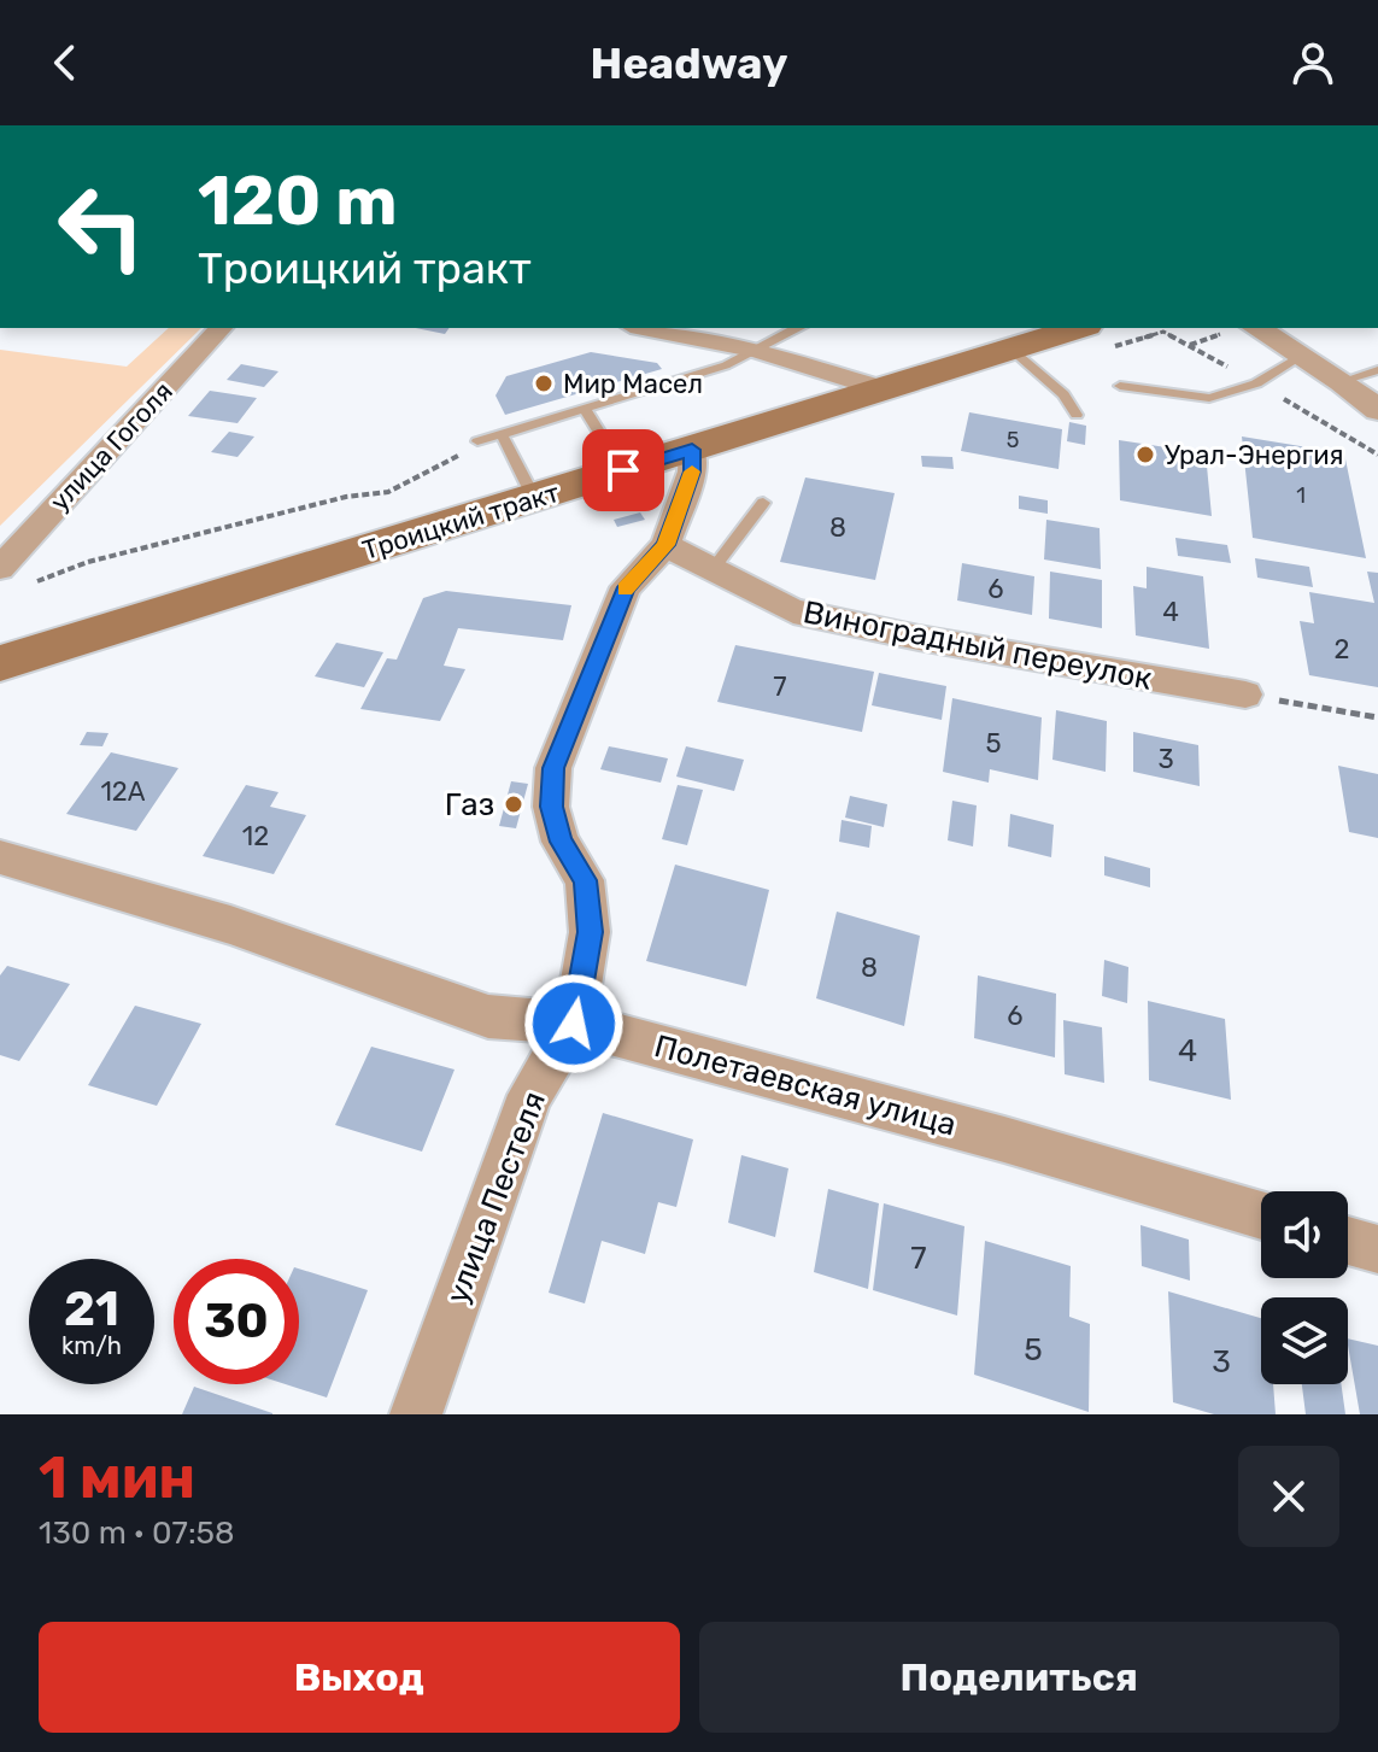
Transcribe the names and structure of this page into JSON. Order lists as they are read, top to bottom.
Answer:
{
  "streets": {
    "main road": ["Троицкий тракт"],
    "street": [
      "улица Гоголя",
      "Виноградный переулок",
      "Полетаевская улица",
      "улица Пестеля"
    ]
  },
  "crossings": [
    ["Троицкий тракт", "улица Пестеля"],
    ["Виноградный переулок", "улица Пестеля"],
    ["Полетаевская улица", "улица Пестеля"]
  ],
  "places": ["Мир Масел", "Урал-Энергия", "Газ"],
  "house_numbers": [
    "5",
    "1",
    "8",
    "6",
    "4",
    "2",
    "7",
    "5",
    "3",
    "12А",
    "12",
    "8",
    "6",
    "4",
    "7",
    "5",
    "3"
  ],
  "page": {
    "header": "Headway",
    "turn": ["120 m", "Троицкий тракт"],
    "speed": "21 km/h",
    "limit": "30",
    "heading": ["1 мин", "130 m · 07:58"],
    "buttons": ["Выход", "Поделиться"]
  }
}
